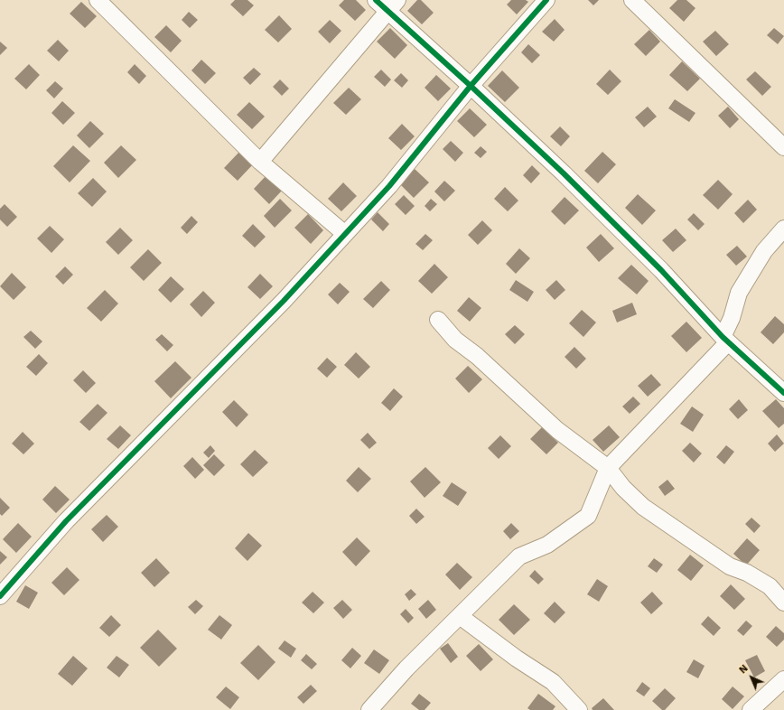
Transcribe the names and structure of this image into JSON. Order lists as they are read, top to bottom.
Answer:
{
  "north": "top left"
}
